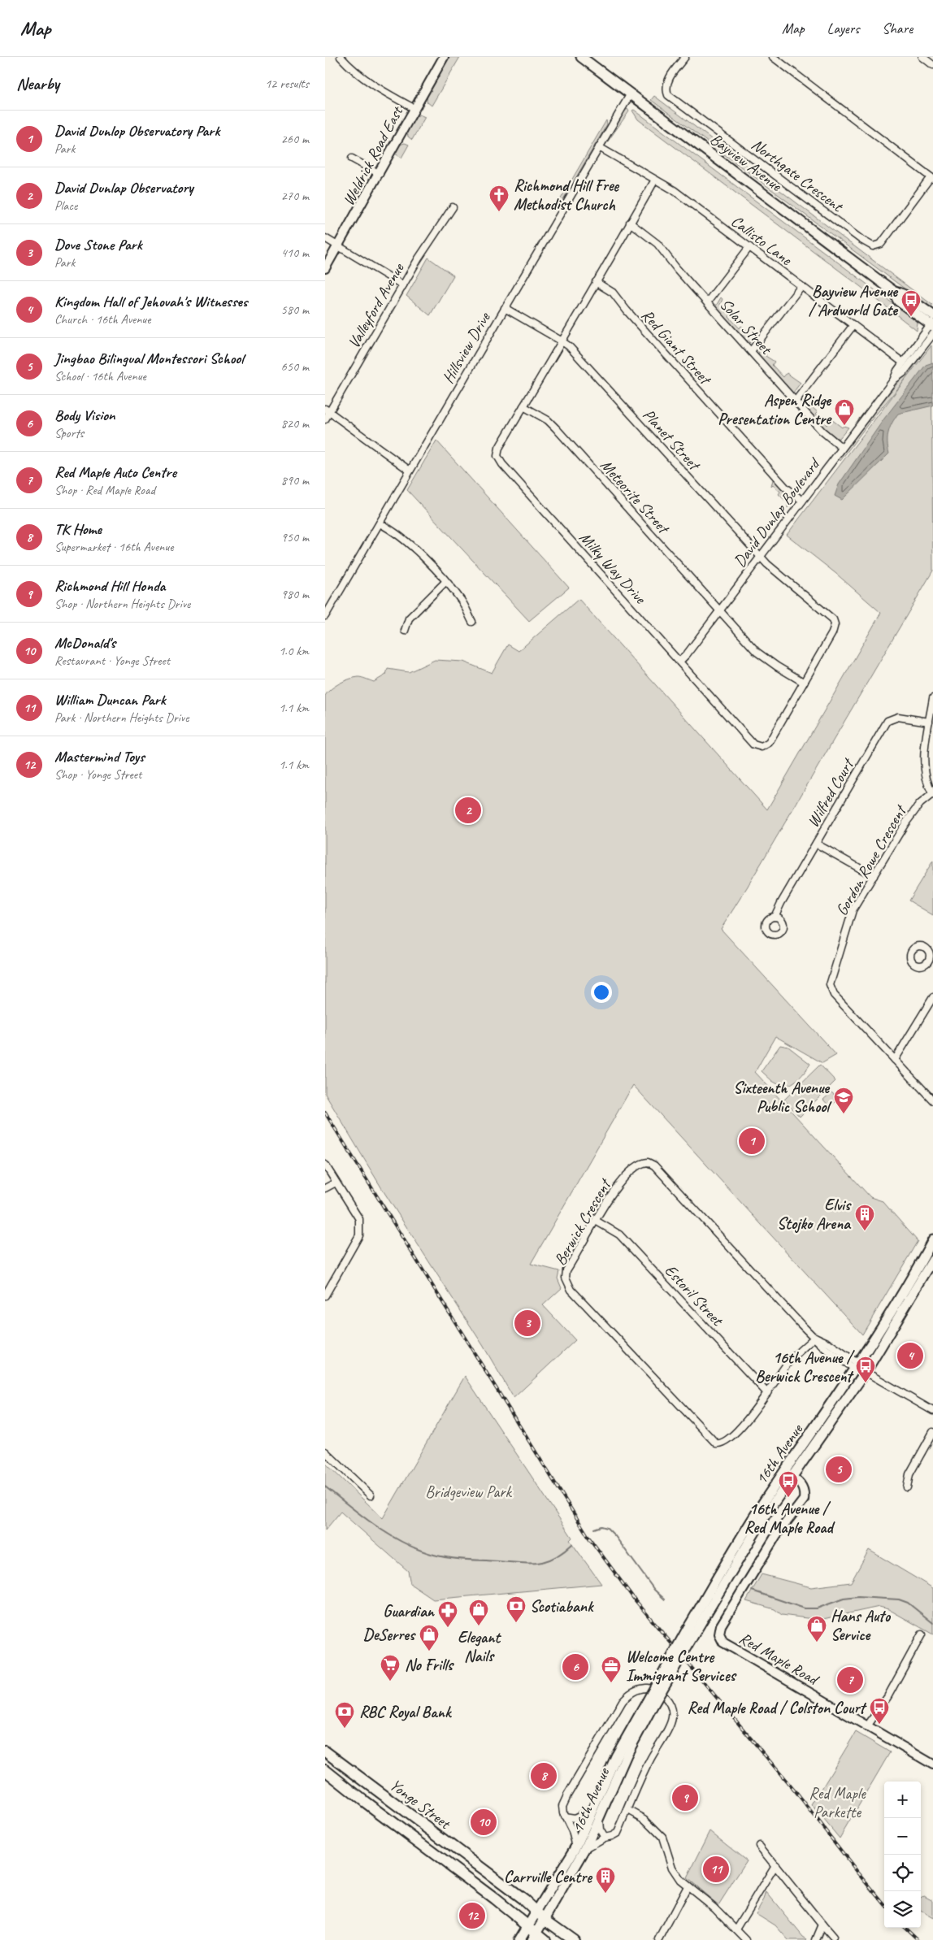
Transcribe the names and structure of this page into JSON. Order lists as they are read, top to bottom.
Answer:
{
  "streets": {
    "main road": ["Bayview Avenue", "16th Avenue", "Yonge Street"],
    "street": [
      "Weldrick Road East",
      "Northgate Crescent",
      "Callisto Lane",
      "Valleyford Avenue",
      "Solar Street",
      "Red Giant Street",
      "Hillsview Drive",
      "Planet Street",
      "Meteorite Street",
      "David Dunlap Boulevard",
      "Milky Way Drive",
      "Wilfred Court",
      "Gordon Rowe Crescent",
      "Berwick Crescent",
      "Estoril Street",
      "Red Maple Road"
    ]
  },
  "crossings": [
    ["Bayview Avenue", "Hillsview Drive"],
    ["Bayview Avenue", "David Dunlap Boulevard"],
    ["Callisto Lane", "Hillsview Drive"],
    ["Callisto Lane", "David Dunlap Boulevard"],
    ["Callisto Lane", "Milky Way Drive"],
    ["Solar Street", "David Dunlap Boulevard"],
    ["Solar Street", "Milky Way Drive"],
    ["Red Giant Street", "David Dunlap Boulevard"],
    ["Red Giant Street", "Milky Way Drive"],
    ["Hillsview Drive", "Planet Street"],
    ["Planet Street", "David Dunlap Boulevard"],
    ["Planet Street", "Milky Way Drive"],
    ["Meteorite Street", "David Dunlap Boulevard"],
    ["Meteorite Street", "Milky Way Drive"],
    ["David Dunlap Boulevard", "Milky Way Drive"],
    ["Berwick Crescent", "Estoril Street"],
    ["Berwick Crescent", "16th Avenue"],
    ["16th Avenue", "Red Maple Road"],
    ["16th Avenue", "Yonge Street"]
  ],
  "parks": ["Bridgeview Park", "Red Maple Parkette"],
  "places": {
    "church": ["Richmond Hill Free Methodist Church"],
    "bus stop": [
      "Bayview Avenue / Ardworld Gate",
      "16th Avenue / Berwick Crescent",
      "16th Avenue / Red Maple Road",
      "Red Maple Road / Colston Court"
    ],
    "shop": [
      "Aspen Ridge Presentation Centre",
      "Elegant Nails",
      "Hans Auto Service",
      "DeSerres"
    ],
    "school or university": ["Sixteenth Avenue Public School"],
    "building": ["Elvis Stojko Arena", "Carrville Centre"],
    "bank": ["Scotiabank", "RBC Royal Bank"],
    "pharmacy": ["Guardian"],
    "supermarket": ["No Frills"],
    "office": ["Welcome Centre Immigrant Services"]
  },
  "page": {
    "header": "Map",
    "nav": ["Map", "Layers", "Share"],
    "heading": ["Nearby", "12 results"],
    "list": [
      {
        "mark": "1",
        "name": "David Dunlop Observatory Park",
        "note": "Park",
        "value": "260 m"
      },
      {
        "mark": "2",
        "name": "David Dunlap Observatory",
        "note": "Place",
        "value": "270 m"
      },
      {
        "mark": "3",
        "name": "Dove Stone Park",
        "note": "Park",
        "value": "410 m"
      },
      {
        "mark": "4",
        "name": "Kingdom Hall of Jehovah's Witnesses",
        "note": "Church · 16th Avenue",
        "value": "580 m"
      },
      {
        "mark": "5",
        "name": "Jingbao Bilingual Montessori School",
        "note": "School · 16th Avenue",
        "value": "650 m"
      },
      {
        "mark": "6",
        "name": "Body Vision",
        "note": "Sports",
        "value": "820 m"
      },
      {
        "mark": "7",
        "name": "Red Maple Auto Centre",
        "note": "Shop · Red Maple Road",
        "value": "890 m"
      },
      {
        "mark": "8",
        "name": "TK Home",
        "note": "Supermarket · 16th Avenue",
        "value": "950 m"
      },
      {
        "mark": "9",
        "name": "Richmond Hill Honda",
        "note": "Shop · Northern Heights Drive",
        "value": "980 m"
      },
      {
        "mark": "10",
        "name": "McDonald's",
        "note": "Restaurant · Yonge Street",
        "value": "1.0 km"
      },
      {
        "mark": "11",
        "name": "William Duncan Park",
        "note": "Park · Northern Heights Drive",
        "value": "1.1 km"
      },
      {
        "mark": "12",
        "name": "Mastermind Toys",
        "note": "Shop · Yonge Street",
        "value": "1.1 km"
      }
    ],
    "pins": [
      "2",
      "1",
      "3",
      "4",
      "5",
      "6",
      "7",
      "8",
      "9",
      "10",
      "11",
      "12"
    ],
    "map_buttons": ["+", "−"]
  }
}
